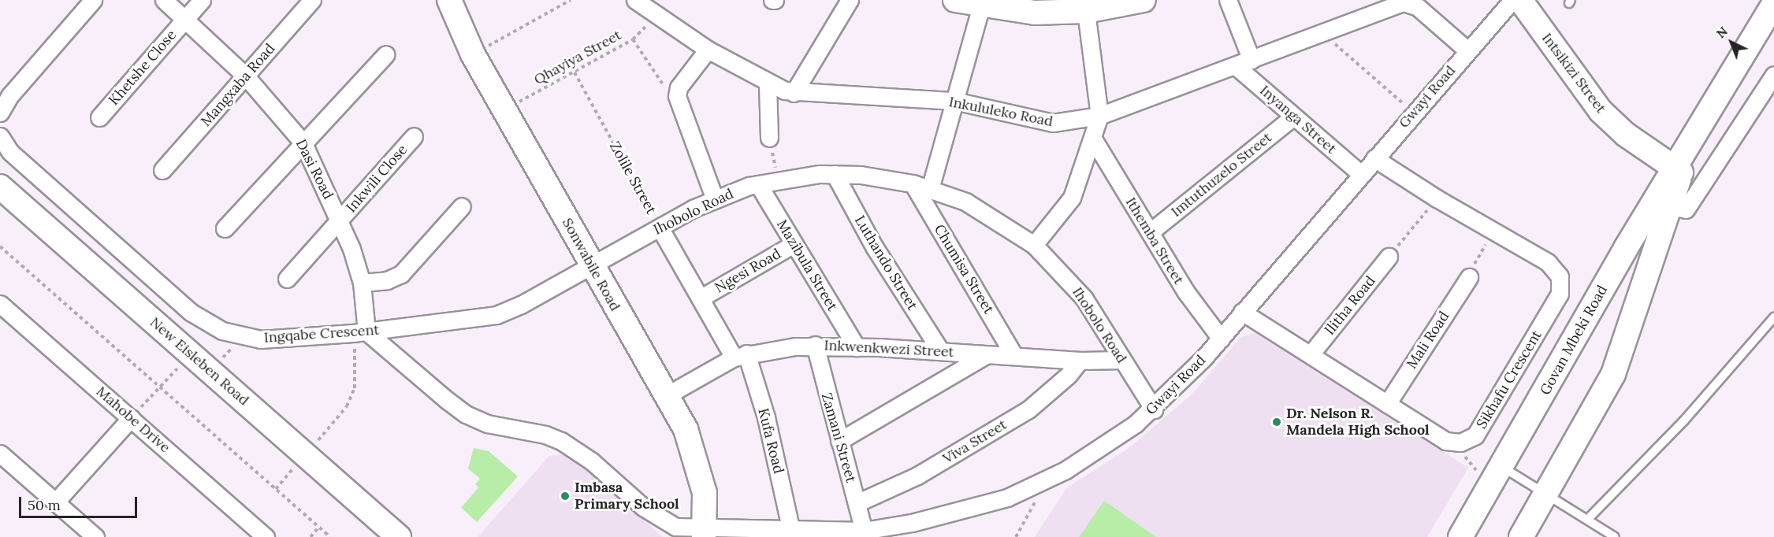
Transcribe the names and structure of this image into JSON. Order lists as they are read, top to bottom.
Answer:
{
  "streets": {
    "main road": [
      "Intsikizi Street",
      "Sonwabile Road",
      "Govan Mbeki Road",
      "New Eisleben Road"
    ],
    "street": [
      "Khetshe Close",
      "Mangxaba Road",
      "Gwayi Road",
      "Inkululeko Road",
      "Inyanga Street",
      "Dasi Road",
      "Imtuthuzelo Street",
      "Zolile Street",
      "Inkwili Close",
      "Ihobolo Road",
      "Ithemba Street",
      "Luthando Street",
      "Mazibula Street",
      "Chumisa Street",
      "Ngesi Road",
      "Ilitha Road",
      "Ingqabe Crescent",
      "Mali Road",
      "Inkwenkwezi Street",
      "Sikhafu Crescent",
      "Mahobe Drive",
      "Zamani Street",
      "Kufa Road",
      "Viva Street"
    ],
    "path": ["Qhayiya Street"]
  },
  "crossings": [
    ["Qhayiya Street", "Inkululeko Road"],
    ["Qhayiya Street", "Zolile Street"],
    ["Qhayiya Street", "Sonwabile Road"],
    ["Khetshe Close", "Dasi Road"],
    ["Intsikizi Street", "Govan Mbeki Road"],
    ["Mangxaba Road", "Dasi Road"],
    ["Gwayi Road", "Inkululeko Road"],
    ["Gwayi Road", "Inyanga Street"],
    ["Gwayi Road", "Dasi Road"],
    ["Gwayi Road", "Ihobolo Road"],
    ["Gwayi Road", "Ithemba Street"],
    ["Gwayi Road", "Sonwabile Road"],
    ["Gwayi Road", "Ingqabe Crescent"],
    ["Gwayi Road", "Sikhafu Crescent"],
    ["Gwayi Road", "Zamani Street"],
    ["Gwayi Road", "Kufa Road"],
    ["Inkululeko Road", "Inyanga Street"],
    ["Inyanga Street", "Imtuthuzelo Street"],
    ["Dasi Road", "Inkwili Close"],
    ["Dasi Road", "Ingqabe Crescent"],
    ["Imtuthuzelo Street", "Ithemba Street"],
    ["Zolile Street", "Ihobolo Road"],
    ["Zolile Street", "Ngesi Road"],
    ["Zolile Street", "Inkwenkwezi Street"],
    ["Zolile Street", "Kufa Road"],
    ["Ihobolo Road", "Luthando Street"],
    ["Ihobolo Road", "Sonwabile Road"],
    ["Ihobolo Road", "Mazibula Street"],
    ["Ihobolo Road", "Chumisa Street"],
    ["Ihobolo Road", "Ingqabe Crescent"],
    ["Ihobolo Road", "Inkwenkwezi Street"],
    ["Luthando Street", "Inkwenkwezi Street"],
    ["Sonwabile Road", "Ingqabe Crescent"],
    ["Sonwabile Road", "Inkwenkwezi Street"],
    ["Mazibula Street", "Ngesi Road"],
    ["Mazibula Street", "Inkwenkwezi Street"],
    ["Chumisa Street", "Inkwenkwezi Street"],
    ["Inkwenkwezi Street", "Zamani Street"],
    ["Inkwenkwezi Street", "Kufa Road"],
    ["Inkwenkwezi Street", "Viva Street"],
    ["Zamani Street", "Viva Street"]
  ],
  "places": ["Dr. Nelson R. Mandela High School", "Imbasa Primary School"],
  "scale_bar": "50 m",
  "north": "top left"
}
